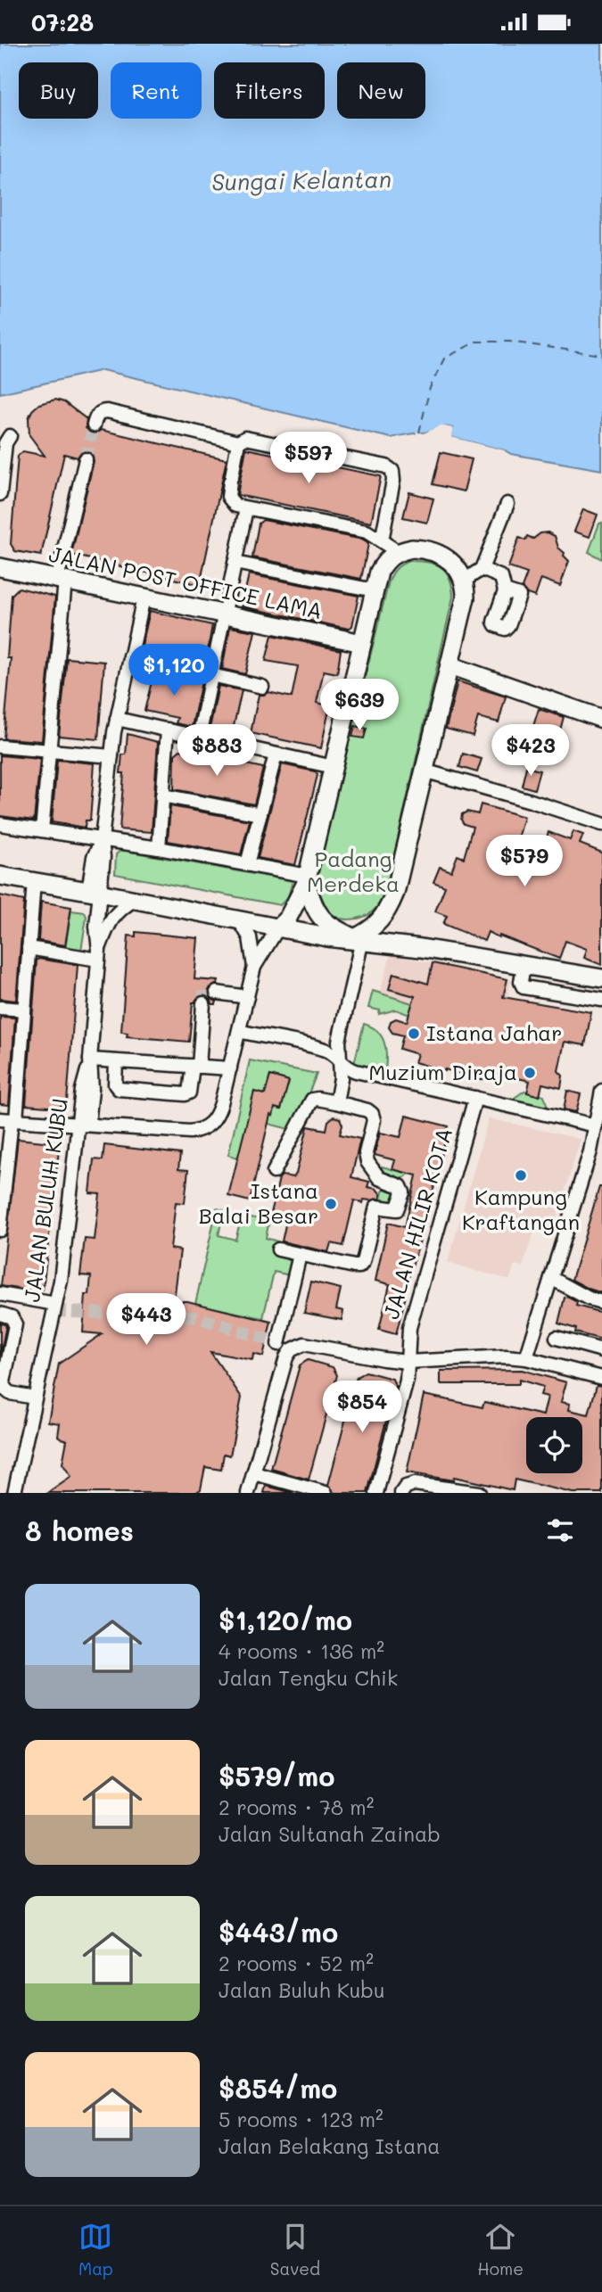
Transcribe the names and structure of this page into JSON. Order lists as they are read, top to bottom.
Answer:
{
  "streets": {
    "main road": ["JALAN POST OFFICE LAMA"],
    "street": ["JALAN BULUH KUBU", "JALAN HILIR KOTA"]
  },
  "crossings": [
    ["JALAN POST OFFICE LAMA", "JALAN BULUH KUBU"]
  ],
  "water": ["Sungai Kelantan"],
  "parks": ["Padang Merdeka"],
  "places": [
    "Istana Jahar",
    "Muzium Diraja",
    "Kampung Kraftangan",
    "Istana Balai Besar"
  ],
  "page": {
    "status": "07:28",
    "chip": [
      "Buy",
      "Rent",
      "Filters",
      "New"
    ],
    "price": [
      "$597",
      "$1,120",
      "$639",
      "$883",
      "$423",
      "$579",
      "$443",
      "$854"
    ],
    "heading": "8 homes",
    "list": [
      {
        "name": "$1,120/mo",
        "note": "4 rooms · 136 m² · Jalan Tengku Chik"
      },
      {
        "name": "$579/mo",
        "note": "2 rooms · 78 m² · Jalan Sultanah Zainab"
      },
      {
        "name": "$443/mo",
        "note": "2 rooms · 52 m² · Jalan Buluh Kubu"
      },
      {
        "name": "$854/mo",
        "note": "5 rooms · 123 m² · Jalan Belakang Istana"
      }
    ],
    "tabs": ["Map", "Saved", "Home"]
  }
}
